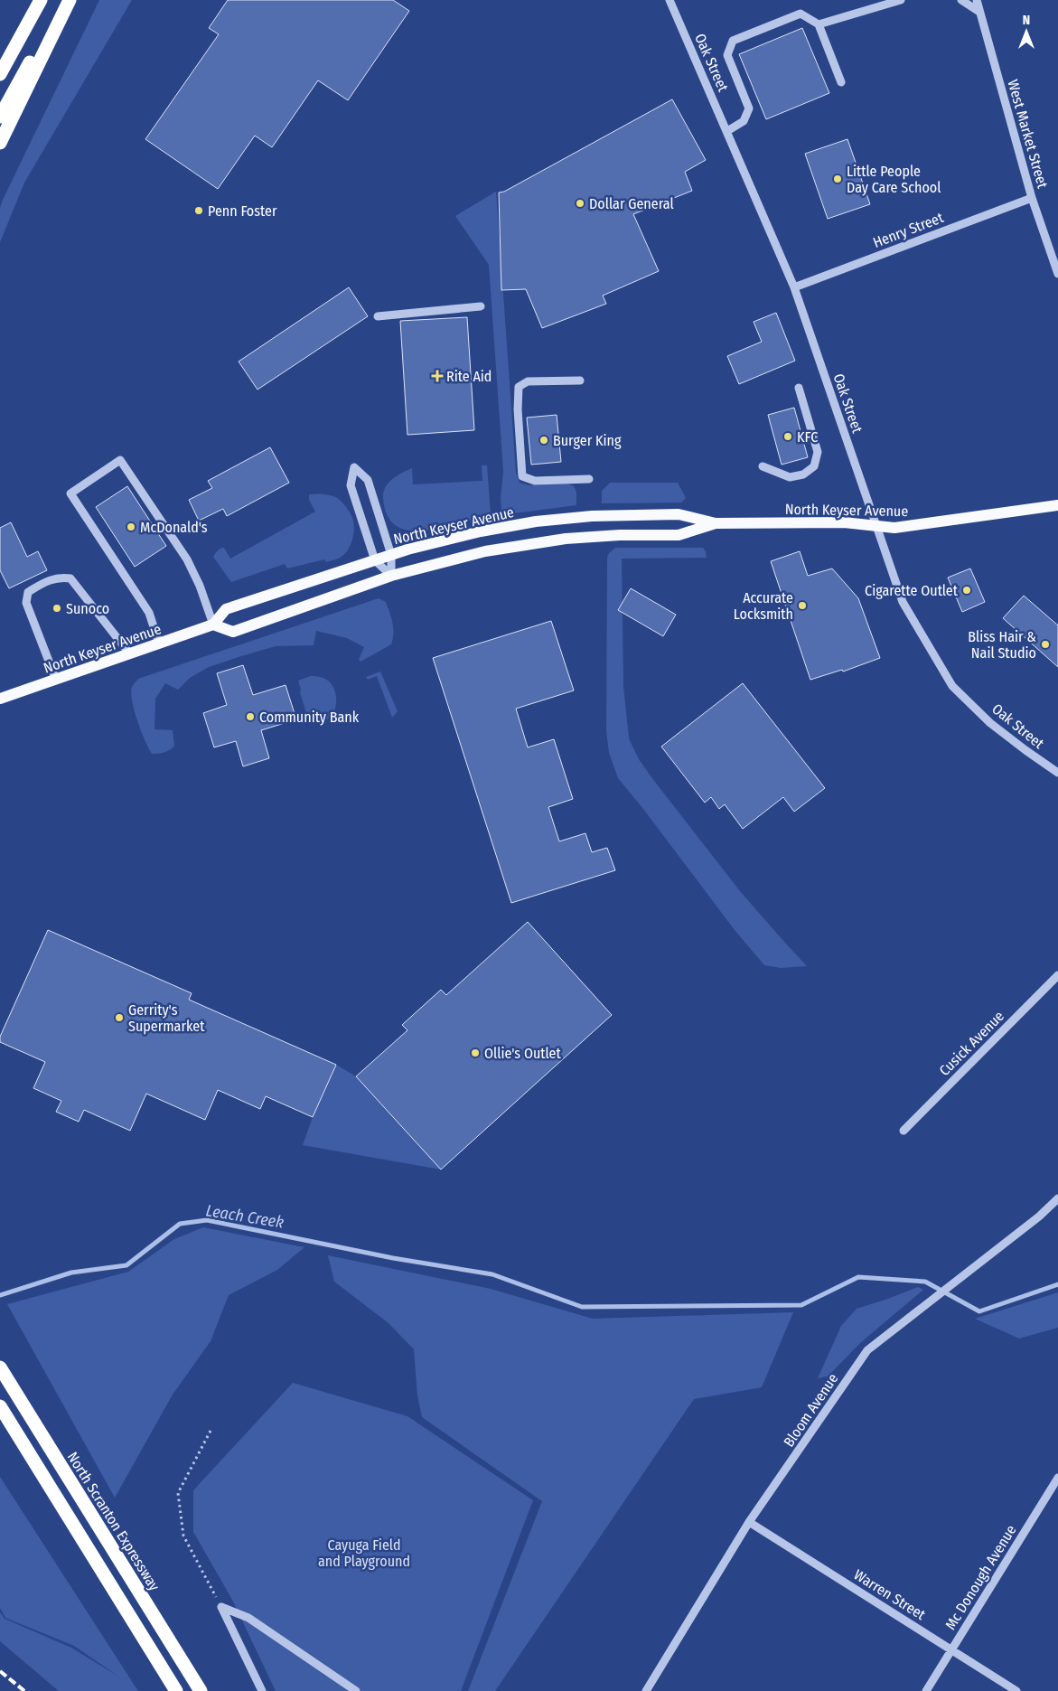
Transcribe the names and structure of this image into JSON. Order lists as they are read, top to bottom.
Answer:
{
  "streets": {
    "highway": ["North Scranton Expressway"],
    "main road": ["North Keyser Avenue"],
    "street": [
      "Oak Street",
      "West Market Street",
      "Henry Street",
      "Cusick Avenue",
      "Bloom Avenue",
      "Mc Donough Avenue",
      "Warren Street"
    ]
  },
  "crossings": [
    ["Oak Street", "Henry Street"],
    ["Oak Street", "North Keyser Avenue"],
    ["West Market Street", "Henry Street"],
    ["Bloom Avenue", "Warren Street"],
    ["Mc Donough Avenue", "Warren Street"]
  ],
  "water": ["Leach Creek"],
  "parks": ["Cayuga Field and Playground"],
  "places": {
    "other": [
      "Little People Day Care School",
      "Dollar General",
      "Penn Foster",
      "KFC",
      "Burger King",
      "McDonald's",
      "Cigarette Outlet",
      "Accurate Locksmith",
      "Sunoco",
      "Bliss Hair & Nail Studio",
      "Community Bank",
      "Gerrity's Supermarket",
      "Ollie's Outlet"
    ],
    "health": ["Rite Aid"]
  },
  "north": "top"
}
